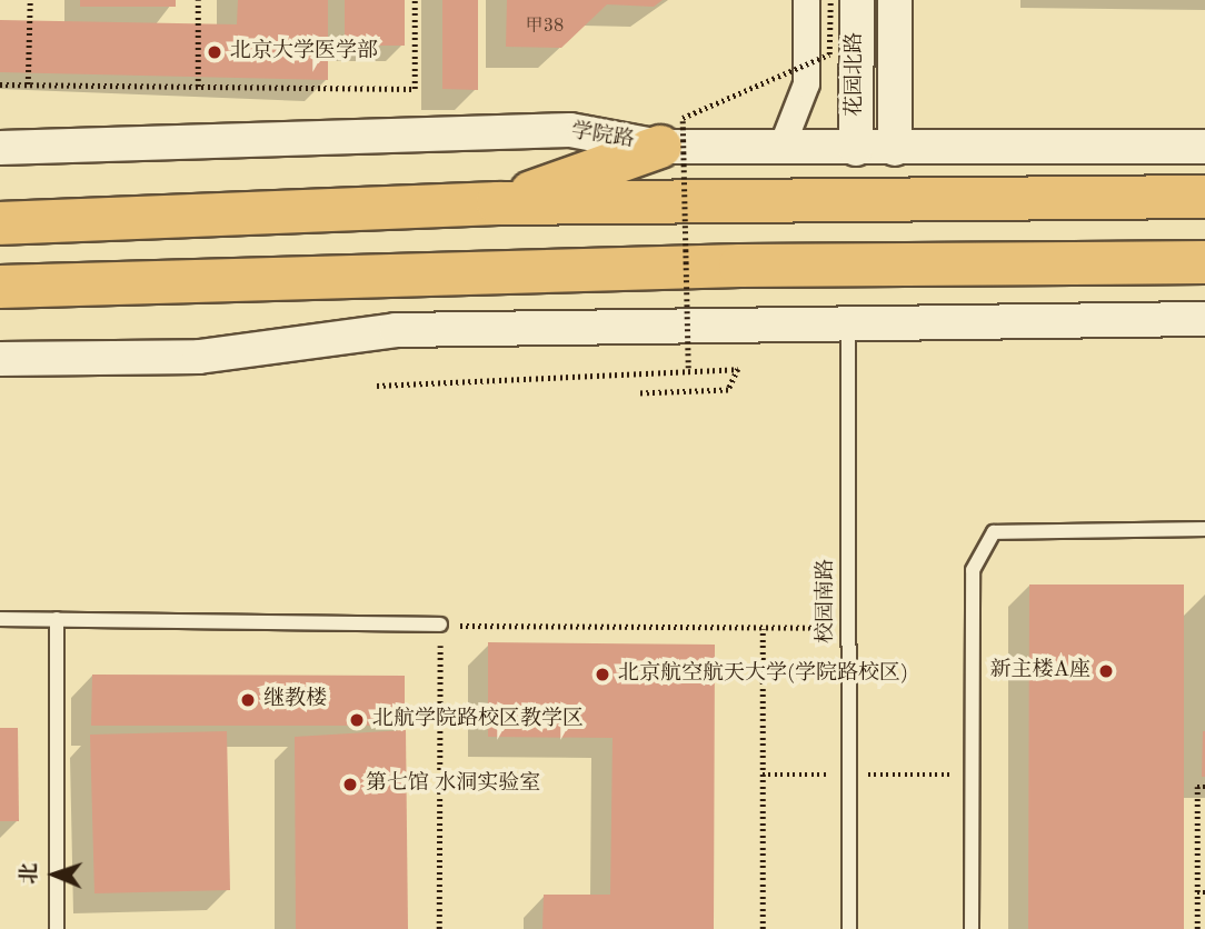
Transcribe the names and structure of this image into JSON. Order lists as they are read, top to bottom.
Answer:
{
  "streets": {
    "street": ["花园北路", "学院路"],
    "lane": ["校园南路"]
  },
  "crossings": [
    ["花园北路", "学院路"]
  ],
  "places": [
    "北京大学医学部",
    "新主楼A座",
    "北京航空航天大学(学院路校区)",
    "继教楼",
    "北航学院路校区教学区",
    "第七馆 水洞实验室"
  ],
  "house_numbers": ["甲38"],
  "north": "left"
}
